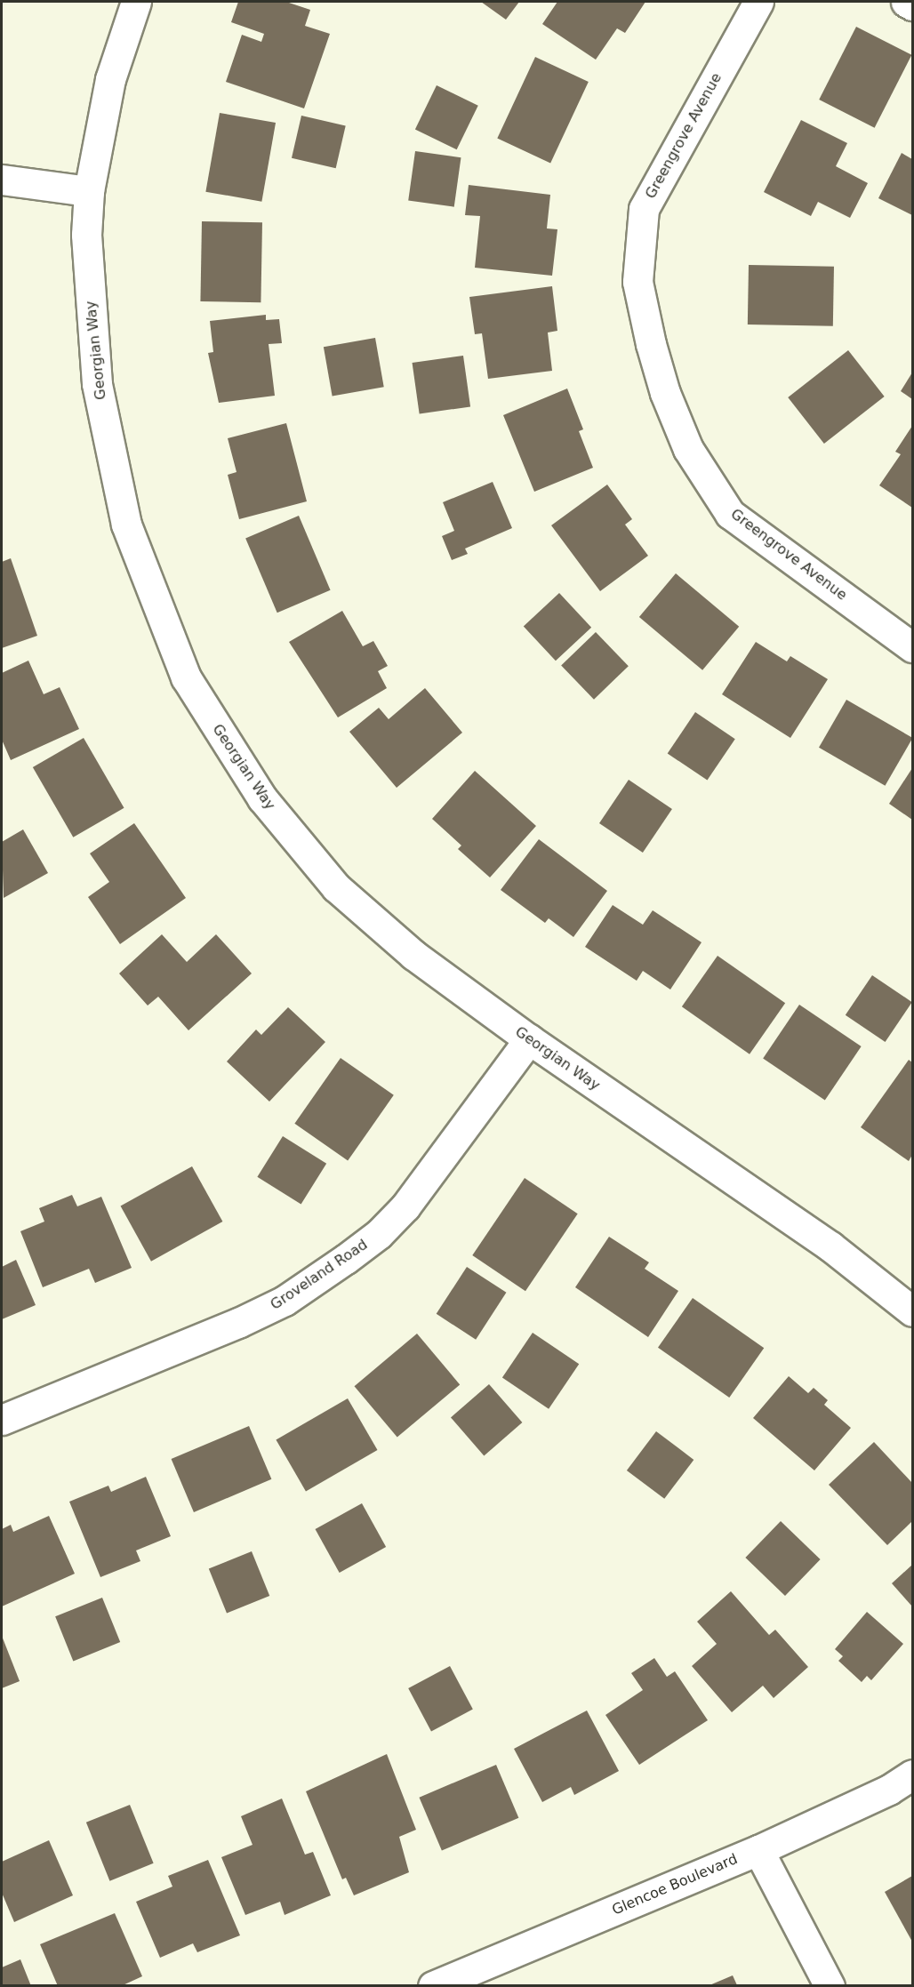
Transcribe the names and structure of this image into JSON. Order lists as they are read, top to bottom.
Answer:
{
  "streets": {
    "street": [
      "Greengrove Avenue",
      "Georgian Way",
      "Groveland Road",
      "Glencoe Boulevard"
    ]
  },
  "crossings": [
    ["Georgian Way", "Groveland Road"]
  ]
}
